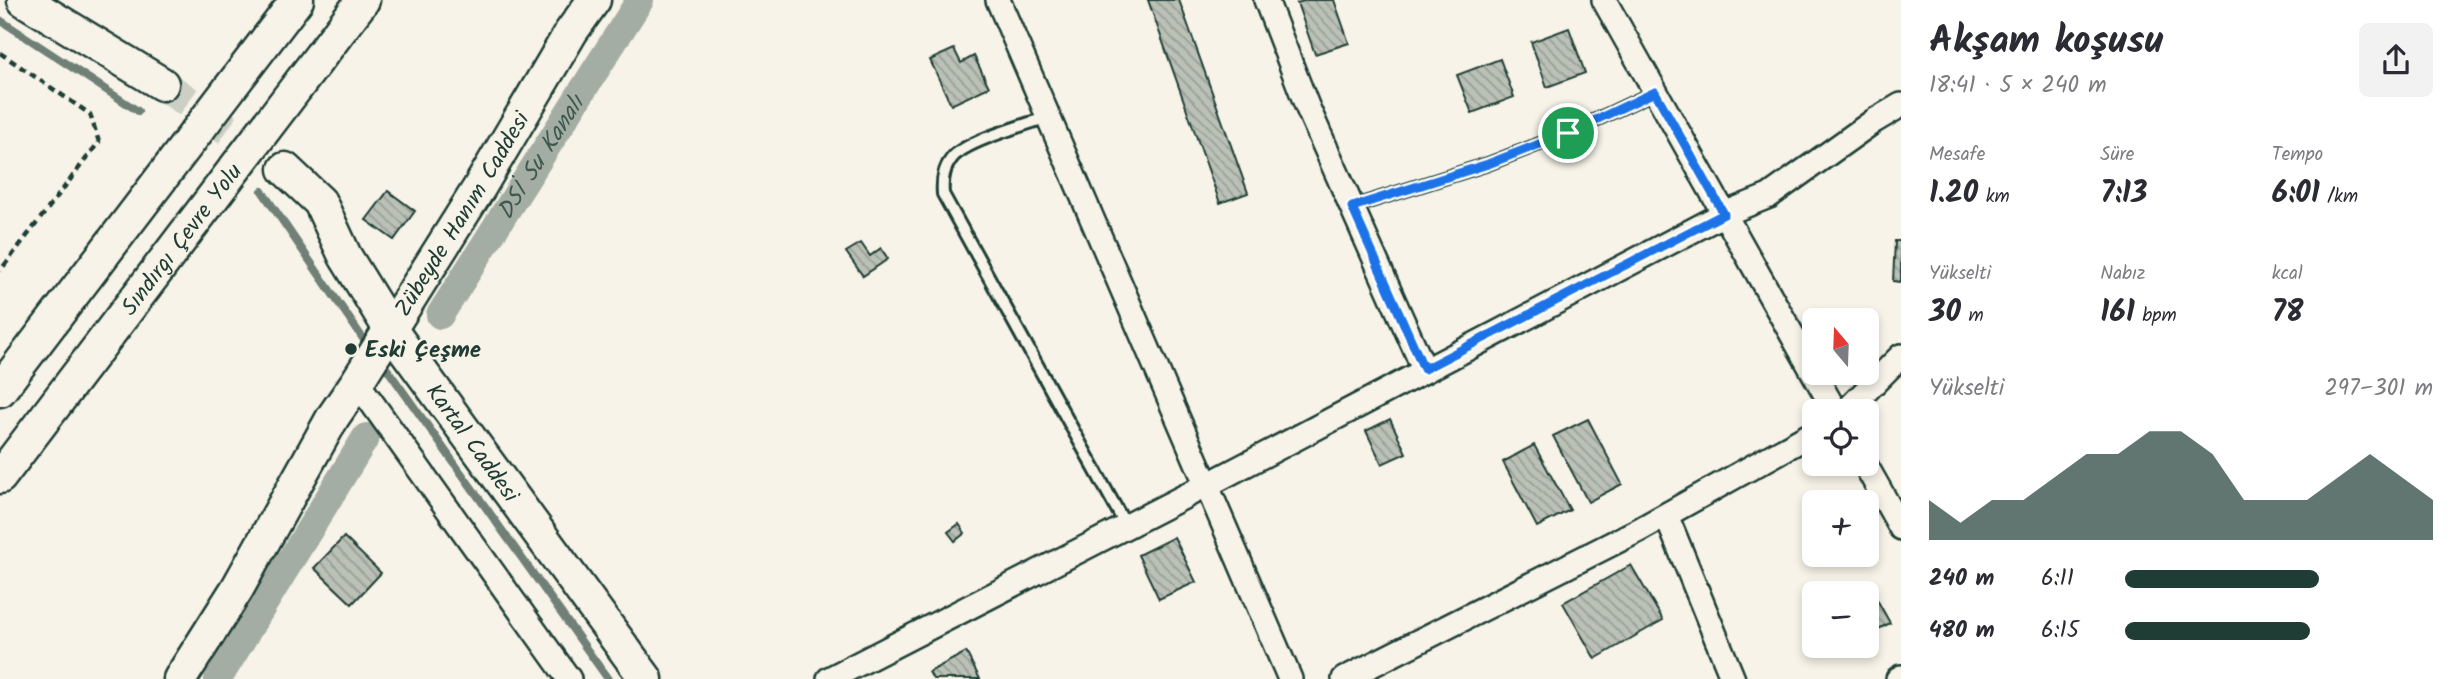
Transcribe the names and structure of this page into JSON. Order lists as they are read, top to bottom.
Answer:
{
  "streets": {
    "street": ["Zübeyde Hanım Caddesi", "Sındırgı Çevre Yolu", "Kartal Caddesi"]
  },
  "crossings": [
    ["Zübeyde Hanım Caddesi", "Kartal Caddesi"]
  ],
  "water": ["DSİ Su Kanalı"],
  "places": ["Eski Çeşme"],
  "north": "top",
  "page": {
    "heading": ["Akşam koşusu", "18:41 · 5 × 240 m"],
    "stats": [
      ["Mesafe", "1.20 km"],
      ["Süre", "7:13"],
      ["Tempo", "6:01 /km"],
      ["Yükselti", "30 m"],
      ["Nabız", "161 bpm"],
      ["kcal", "78"]
    ],
    "map_buttons": ["+", "−"],
    "chart": ["Yükselti", "297–301 m"],
    "list": [
      {
        "name": "240 m",
        "note": "6:11"
      },
      {
        "name": "480 m",
        "note": "6:15"
      }
    ]
  }
}
